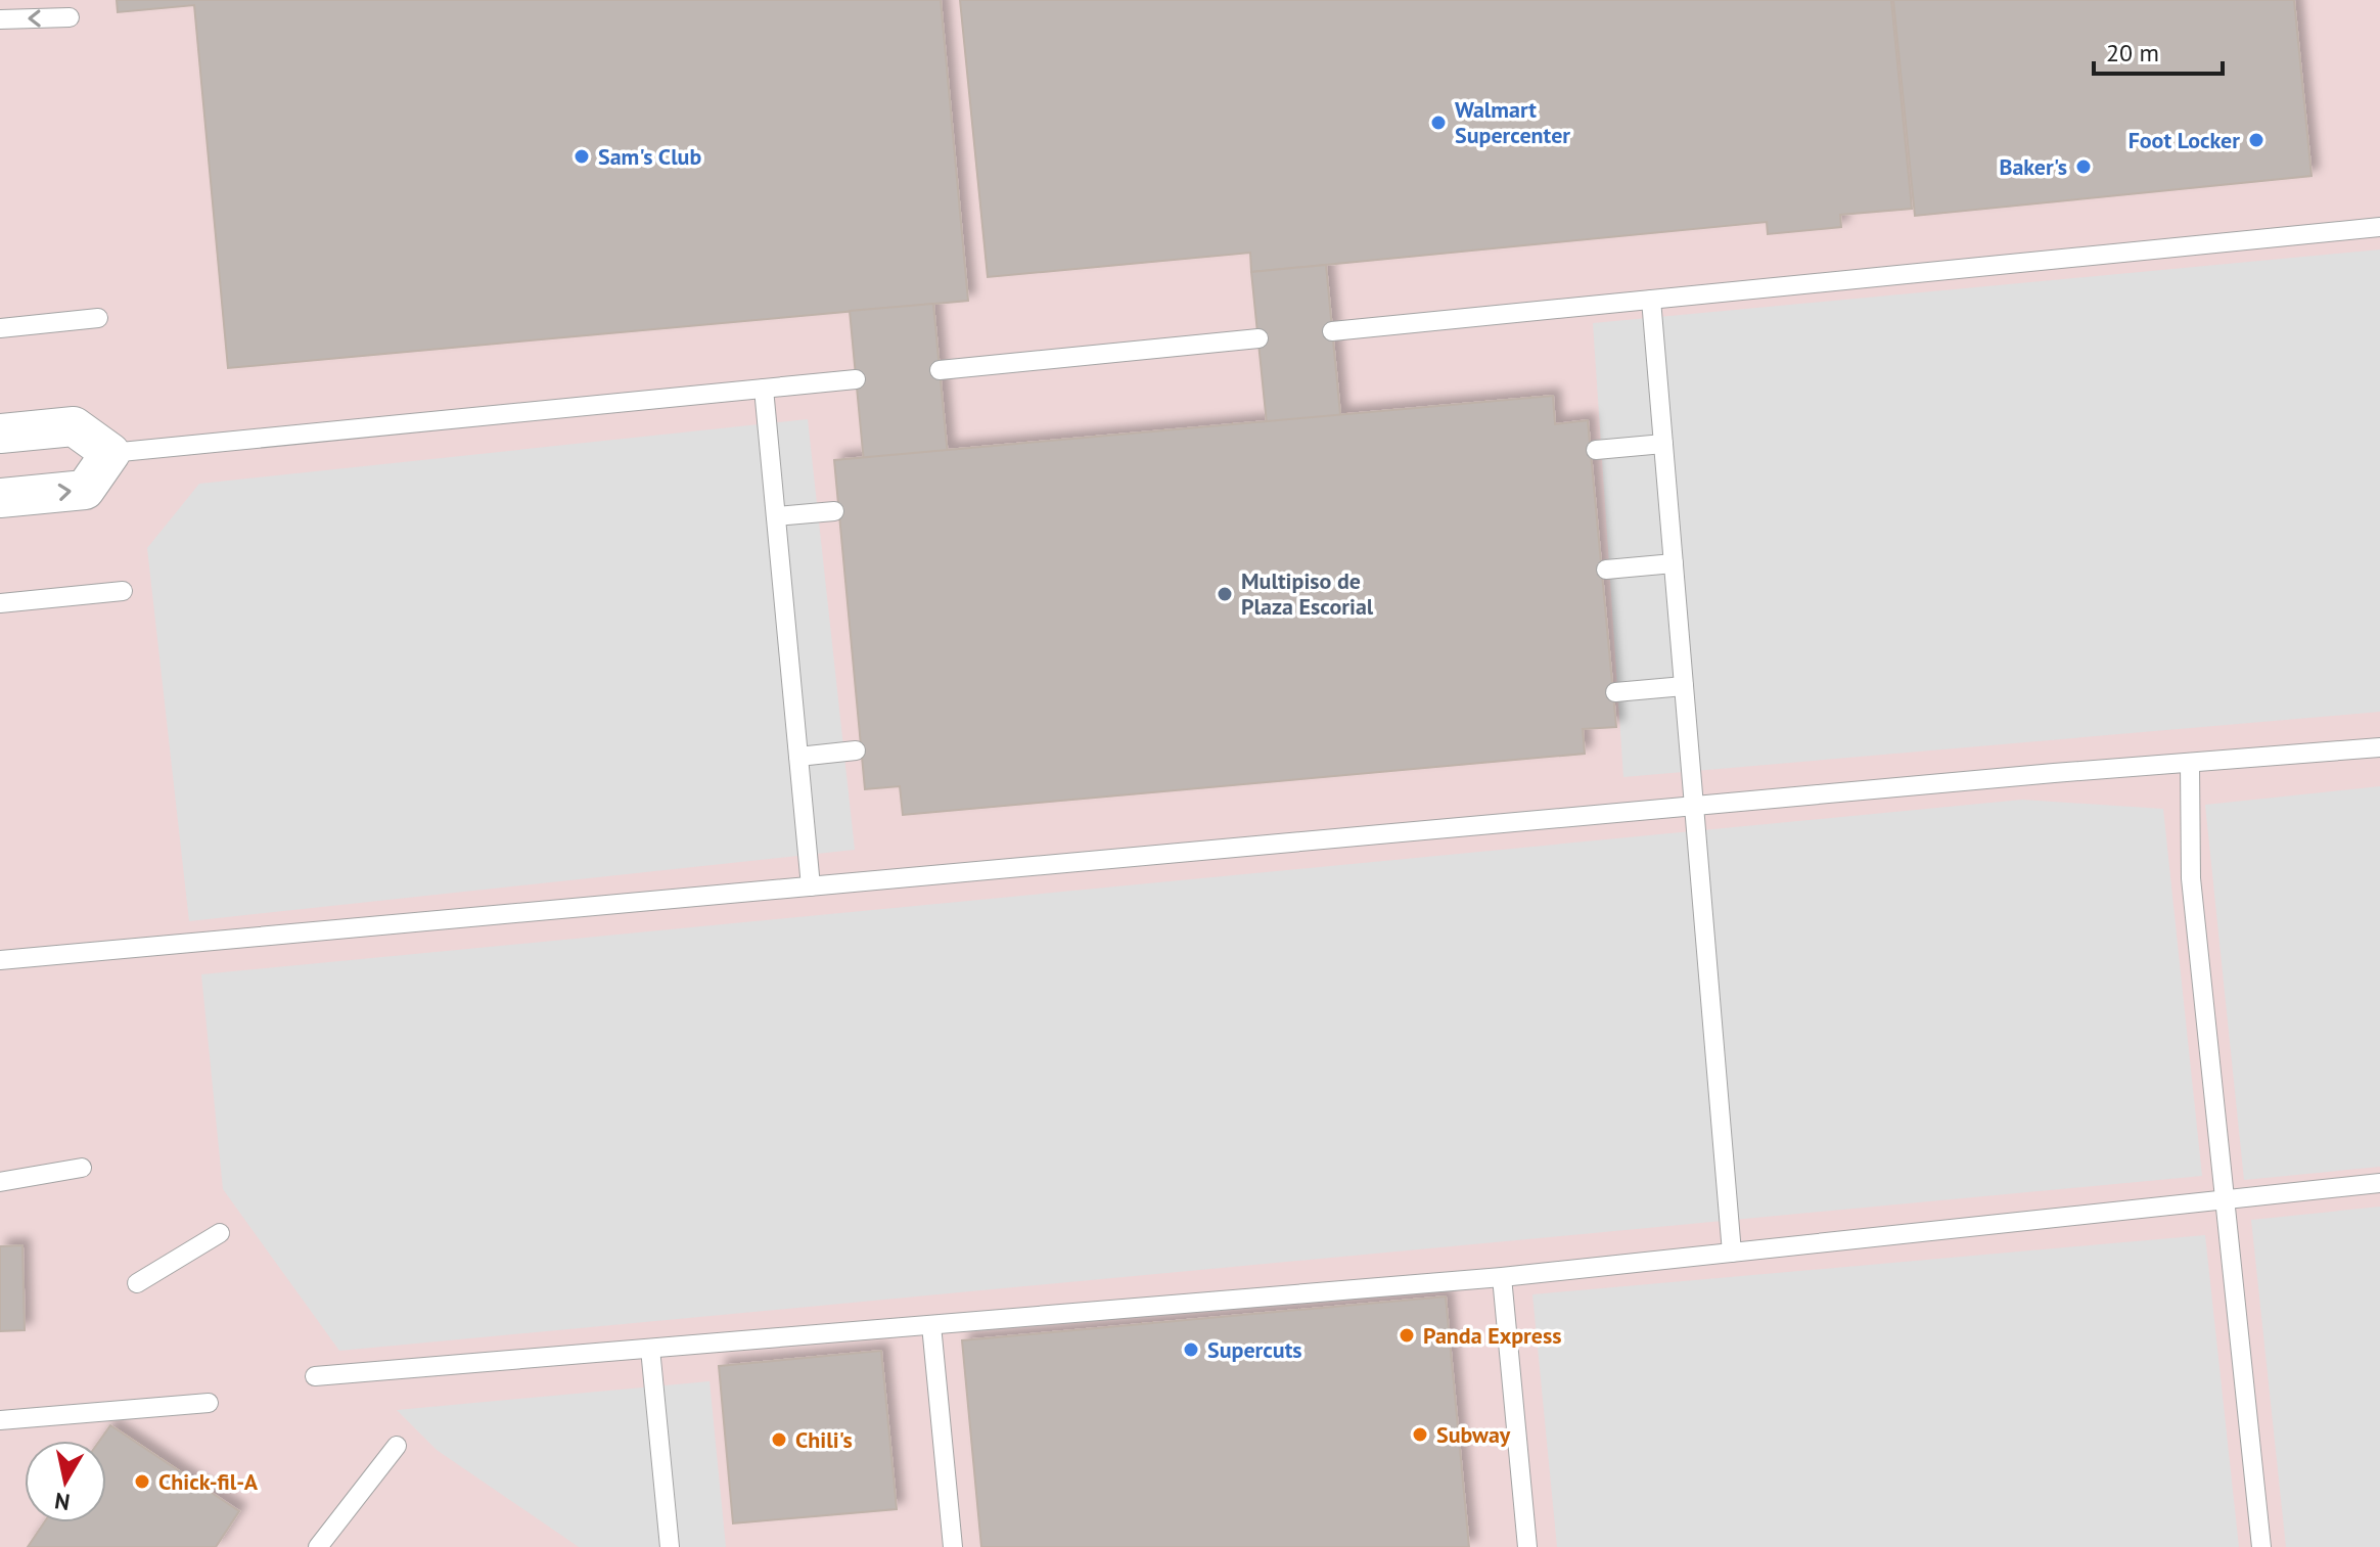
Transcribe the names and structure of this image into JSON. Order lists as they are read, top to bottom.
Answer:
{
  "places": [
    "Walmart Supercenter",
    "Foot Locker",
    "Sam's Club",
    "Baker's",
    "Multipiso de Plaza Escorial",
    "Panda Express",
    "Supercuts",
    "Subway",
    "Chili's",
    "Chick-fil-A"
  ],
  "scale_bar": "20 m",
  "north": "bottom"
}
